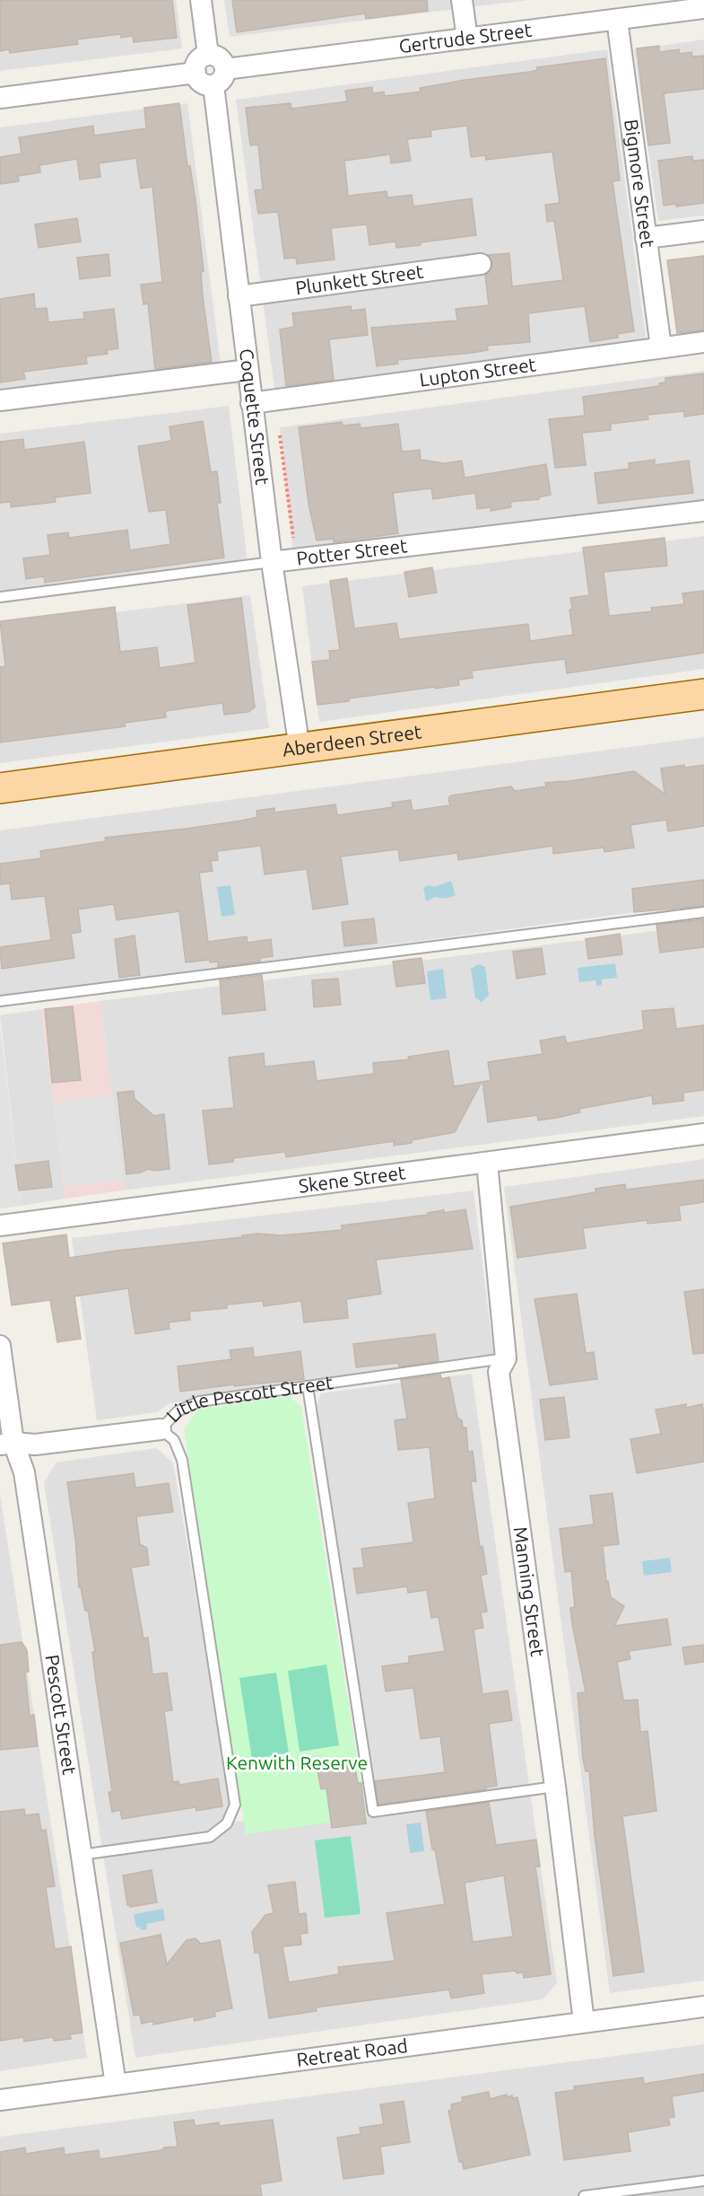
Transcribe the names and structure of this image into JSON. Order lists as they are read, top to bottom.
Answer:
{
  "streets": {
    "main road": ["Aberdeen Street"],
    "street": [
      "Gertrude Street",
      "Bigmore Street",
      "Plunkett Street",
      "Lupton Street",
      "Coquette Street",
      "Potter Street",
      "Skene Street",
      "Little Pescott Street",
      "Manning Street",
      "Pescott Street",
      "Retreat Road"
    ]
  },
  "crossings": [
    ["Gertrude Street", "Bigmore Street"],
    ["Gertrude Street", "Coquette Street"],
    ["Bigmore Street", "Lupton Street"],
    ["Plunkett Street", "Coquette Street"],
    ["Lupton Street", "Coquette Street"],
    ["Coquette Street", "Potter Street"],
    ["Coquette Street", "Aberdeen Street"],
    ["Skene Street", "Manning Street"],
    ["Little Pescott Street", "Manning Street"],
    ["Little Pescott Street", "Pescott Street"],
    ["Manning Street", "Retreat Road"],
    ["Pescott Street", "Retreat Road"]
  ],
  "parks": ["Kenwith Reserve"]
}
